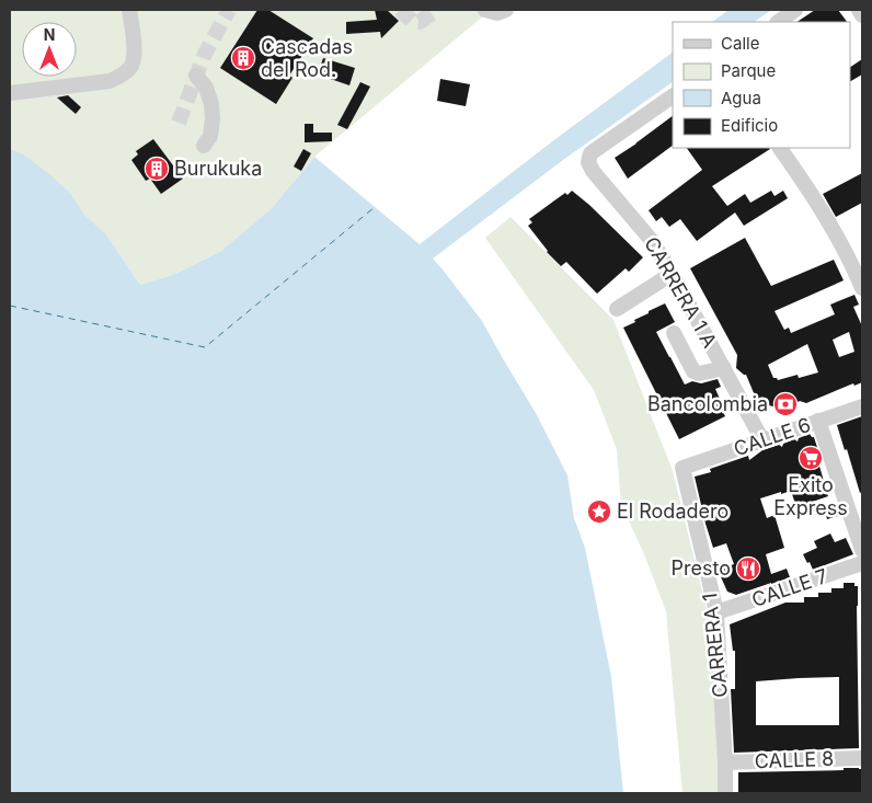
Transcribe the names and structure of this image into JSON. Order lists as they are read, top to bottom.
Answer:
{
  "streets": {
    "street": [
      "CARRERA 1 A",
      "CALLE 6",
      "CALLE 7",
      "CARRERA 1",
      "CALLE 8"
    ]
  },
  "crossings": [
    ["CARRERA 1 A", "CALLE 6"],
    ["CALLE 6", "CARRERA 1"],
    ["CALLE 7", "CARRERA 1"],
    ["CARRERA 1", "CALLE 8"]
  ],
  "places": {
    "building": ["Cascadas del Rod.", "Burukuka"],
    "bank": ["Bancolombia"],
    "supermarket": ["Exito Express"],
    "place": ["El Rodadero"],
    "restaurant": ["Presto"]
  },
  "legend": [
    "Calle",
    "Parque",
    "Agua",
    "Edificio"
  ],
  "north": "top"
}
